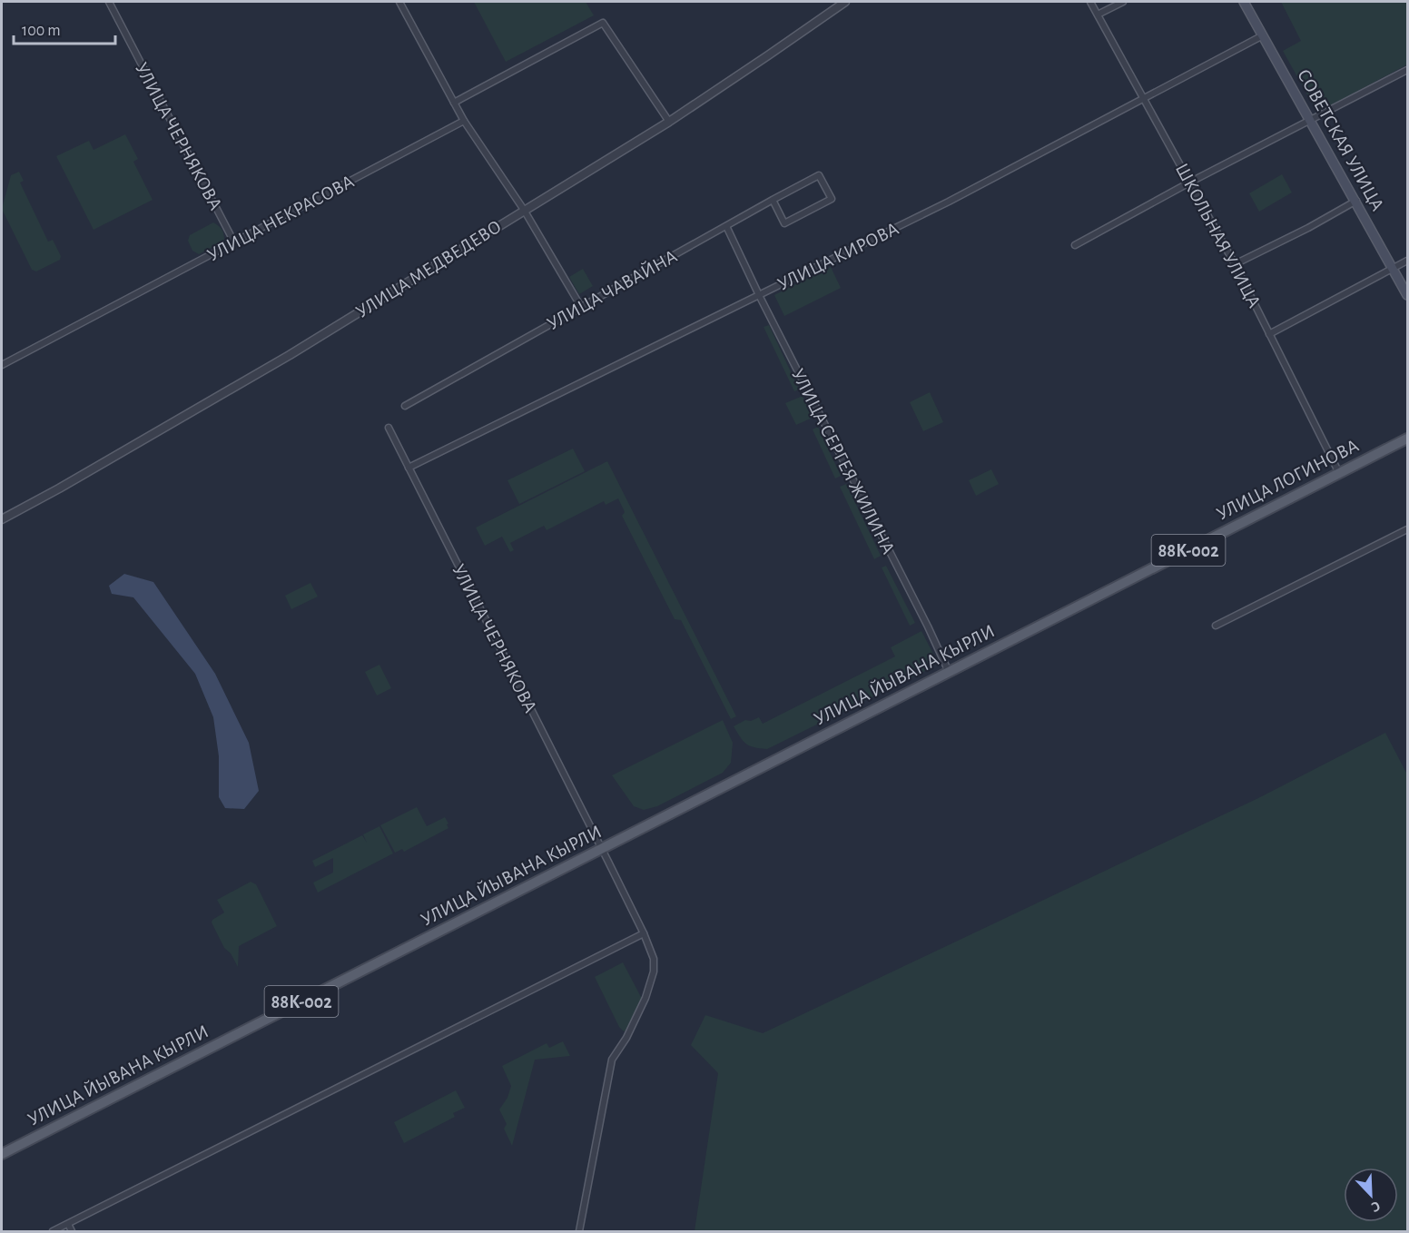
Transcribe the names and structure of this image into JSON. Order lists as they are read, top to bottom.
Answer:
{
  "streets": {
    "main road": [
      "СОВЕТСКАЯ УЛИЦА",
      "УЛИЦА ЛОГИНОВА",
      "88К-002",
      "УЛИЦА ЙЫВАНА КЫРЛИ"
    ],
    "street": [
      "УЛИЦА ЧЕРНЯКОВА",
      "УЛИЦА НЕКРАСОВА",
      "ШКОЛЬНАЯ УЛИЦА",
      "УЛИЦА КИРОВА",
      "УЛИЦА МЕДВЕДЕВО",
      "УЛИЦА ЧАВАЙНА",
      "УЛИЦА СЕРГЕЯ ЖИЛИНА"
    ]
  },
  "crossings": [
    ["УЛИЦА ЧЕРНЯКОВА", "УЛИЦА НЕКРАСОВА"],
    ["УЛИЦА ЧЕРНЯКОВА", "УЛИЦА КИРОВА"],
    ["УЛИЦА ЧЕРНЯКОВА", "УЛИЦА ЙЫВАНА КЫРЛИ"],
    ["СОВЕТСКАЯ УЛИЦА", "УЛИЦА КИРОВА"],
    ["ШКОЛЬНАЯ УЛИЦА", "УЛИЦА КИРОВА"],
    ["ШКОЛЬНАЯ УЛИЦА", "УЛИЦА ЛОГИНОВА"],
    ["УЛИЦА КИРОВА", "УЛИЦА СЕРГЕЯ ЖИЛИНА"],
    ["УЛИЦА ЧАВАЙНА", "УЛИЦА СЕРГЕЯ ЖИЛИНА"],
    ["УЛИЦА СЕРГЕЯ ЖИЛИНА", "УЛИЦА ЙЫВАНА КЫРЛИ"],
    ["УЛИЦА ЛОГИНОВА", "УЛИЦА ЙЫВАНА КЫРЛИ"]
  ],
  "scale_bar": "100 m",
  "north": "bottom right"
}
